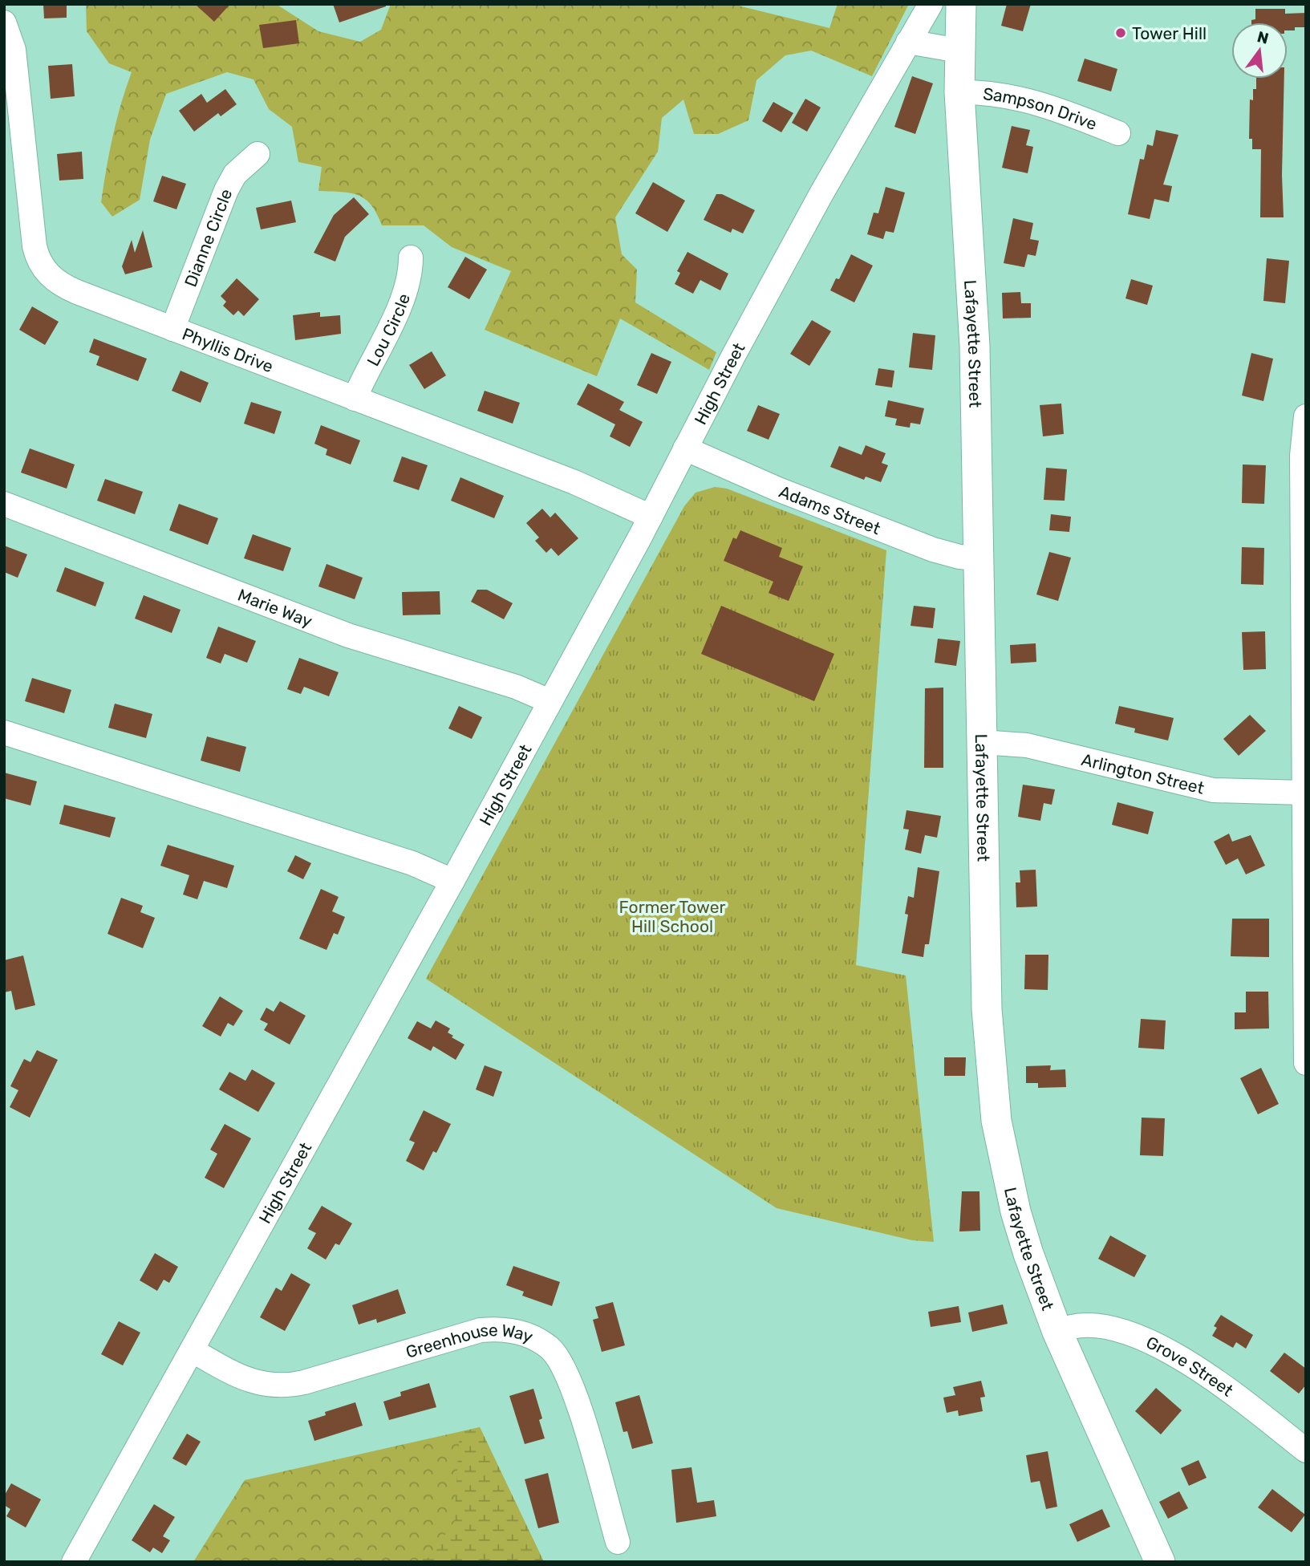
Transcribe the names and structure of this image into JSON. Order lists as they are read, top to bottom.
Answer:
{
  "streets": {
    "main road": ["Lafayette Street"],
    "street": [
      "Sampson Drive",
      "Dianne Circle",
      "Lou Circle",
      "Phyllis Drive",
      "High Street",
      "Adams Street",
      "Marie Way",
      "Arlington Street",
      "Greenhouse Way",
      "Grove Street"
    ]
  },
  "crossings": [
    ["Sampson Drive", "Lafayette Street"],
    ["Dianne Circle", "Phyllis Drive"],
    ["Lou Circle", "Phyllis Drive"],
    ["Lafayette Street", "Adams Street"],
    ["Lafayette Street", "Arlington Street"],
    ["Lafayette Street", "Grove Street"],
    ["Phyllis Drive", "High Street"],
    ["High Street", "Adams Street"],
    ["High Street", "Marie Way"],
    ["High Street", "Greenhouse Way"]
  ],
  "parks": ["Former Tower Hill School"],
  "places": ["Tower Hill"],
  "north": "top"
}
